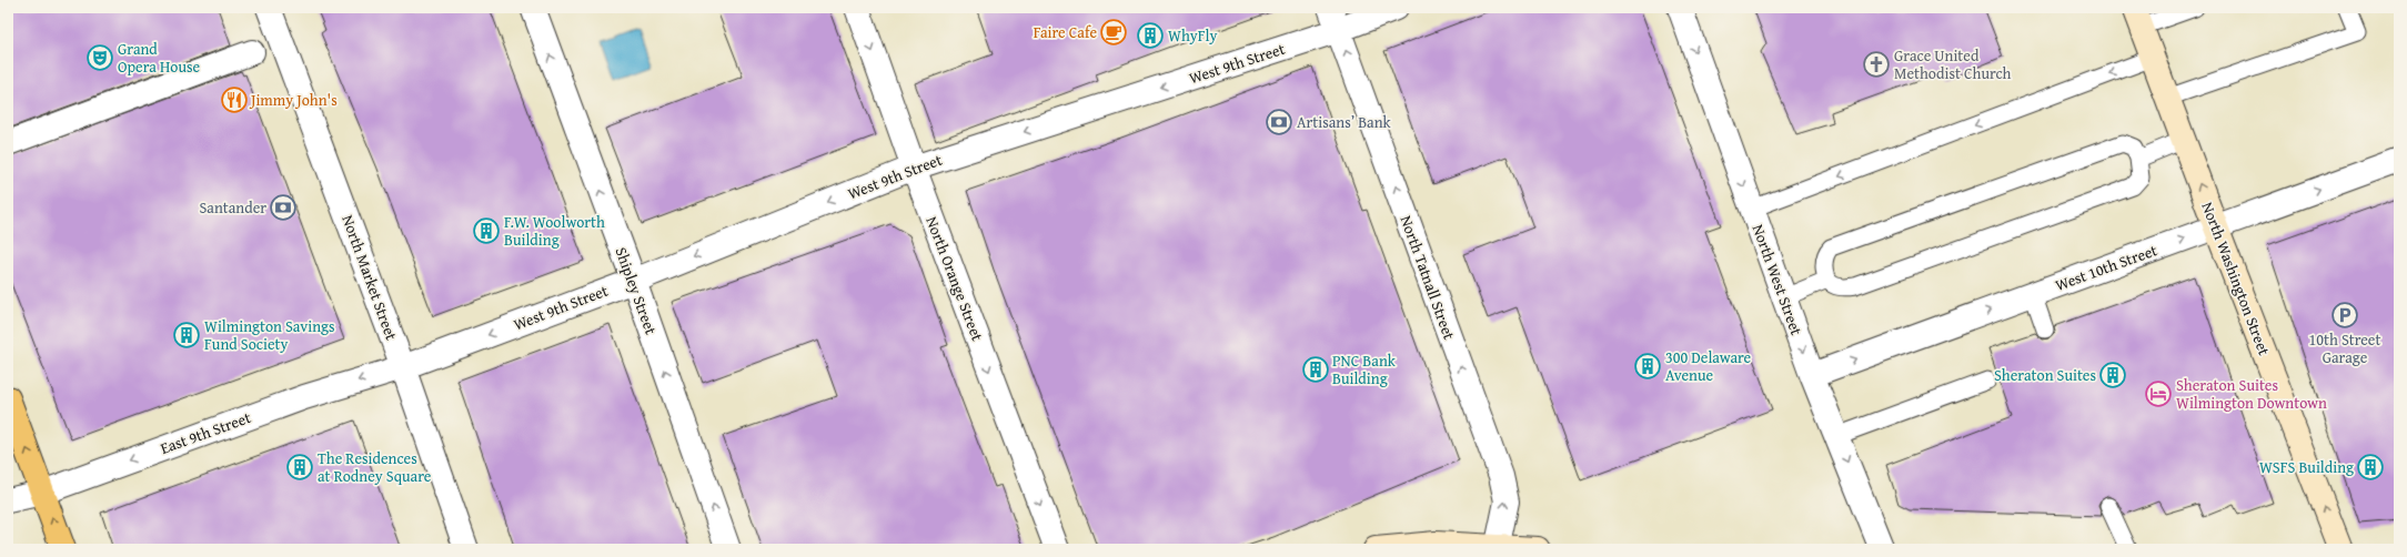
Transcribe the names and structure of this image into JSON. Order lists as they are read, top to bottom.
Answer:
{
  "streets": {
    "main road": ["North Washington Street"],
    "street": [
      "West 9th Street",
      "West 10th Street",
      "North Market Street",
      "North Tatnall Street",
      "North Orange Street",
      "North West Street",
      "Shipley Street",
      "East 9th Street"
    ]
  },
  "crossings": [
    ["West 9th Street", "North Market Street"],
    ["West 9th Street", "North Tatnall Street"],
    ["West 9th Street", "North Orange Street"],
    ["West 9th Street", "Shipley Street"],
    ["West 9th Street", "East 9th Street"],
    ["West 10th Street", "North Washington Street"],
    ["West 10th Street", "North West Street"],
    ["North Market Street", "East 9th Street"]
  ],
  "one_way": [
    "West 9th Street",
    "West 10th Street",
    "North Tatnall Street",
    "North Orange Street",
    "North Washington Street",
    "North West Street",
    "Shipley Street",
    "East 9th Street"
  ],
  "places": {
    "cafe": ["Faire Cafe"],
    "building": [
      "WhyFly",
      "F.W. Woolworth Building",
      "Wilmington Savings Fund Society",
      "300 Delaware Avenue",
      "PNC Bank Building",
      "Sheraton Suites",
      "The Residences at Rodney Square",
      "WSFS Building"
    ],
    "theatre": ["Grand Opera House"],
    "church": ["Grace United Methodist Church"],
    "restaurant": ["Jimmy John's"],
    "bank": ["Artisans’ Bank", "Santander"],
    "parking": ["10th Street Garage"],
    "hotel": ["Sheraton Suites Wilmington Downtown"]
  }
}
